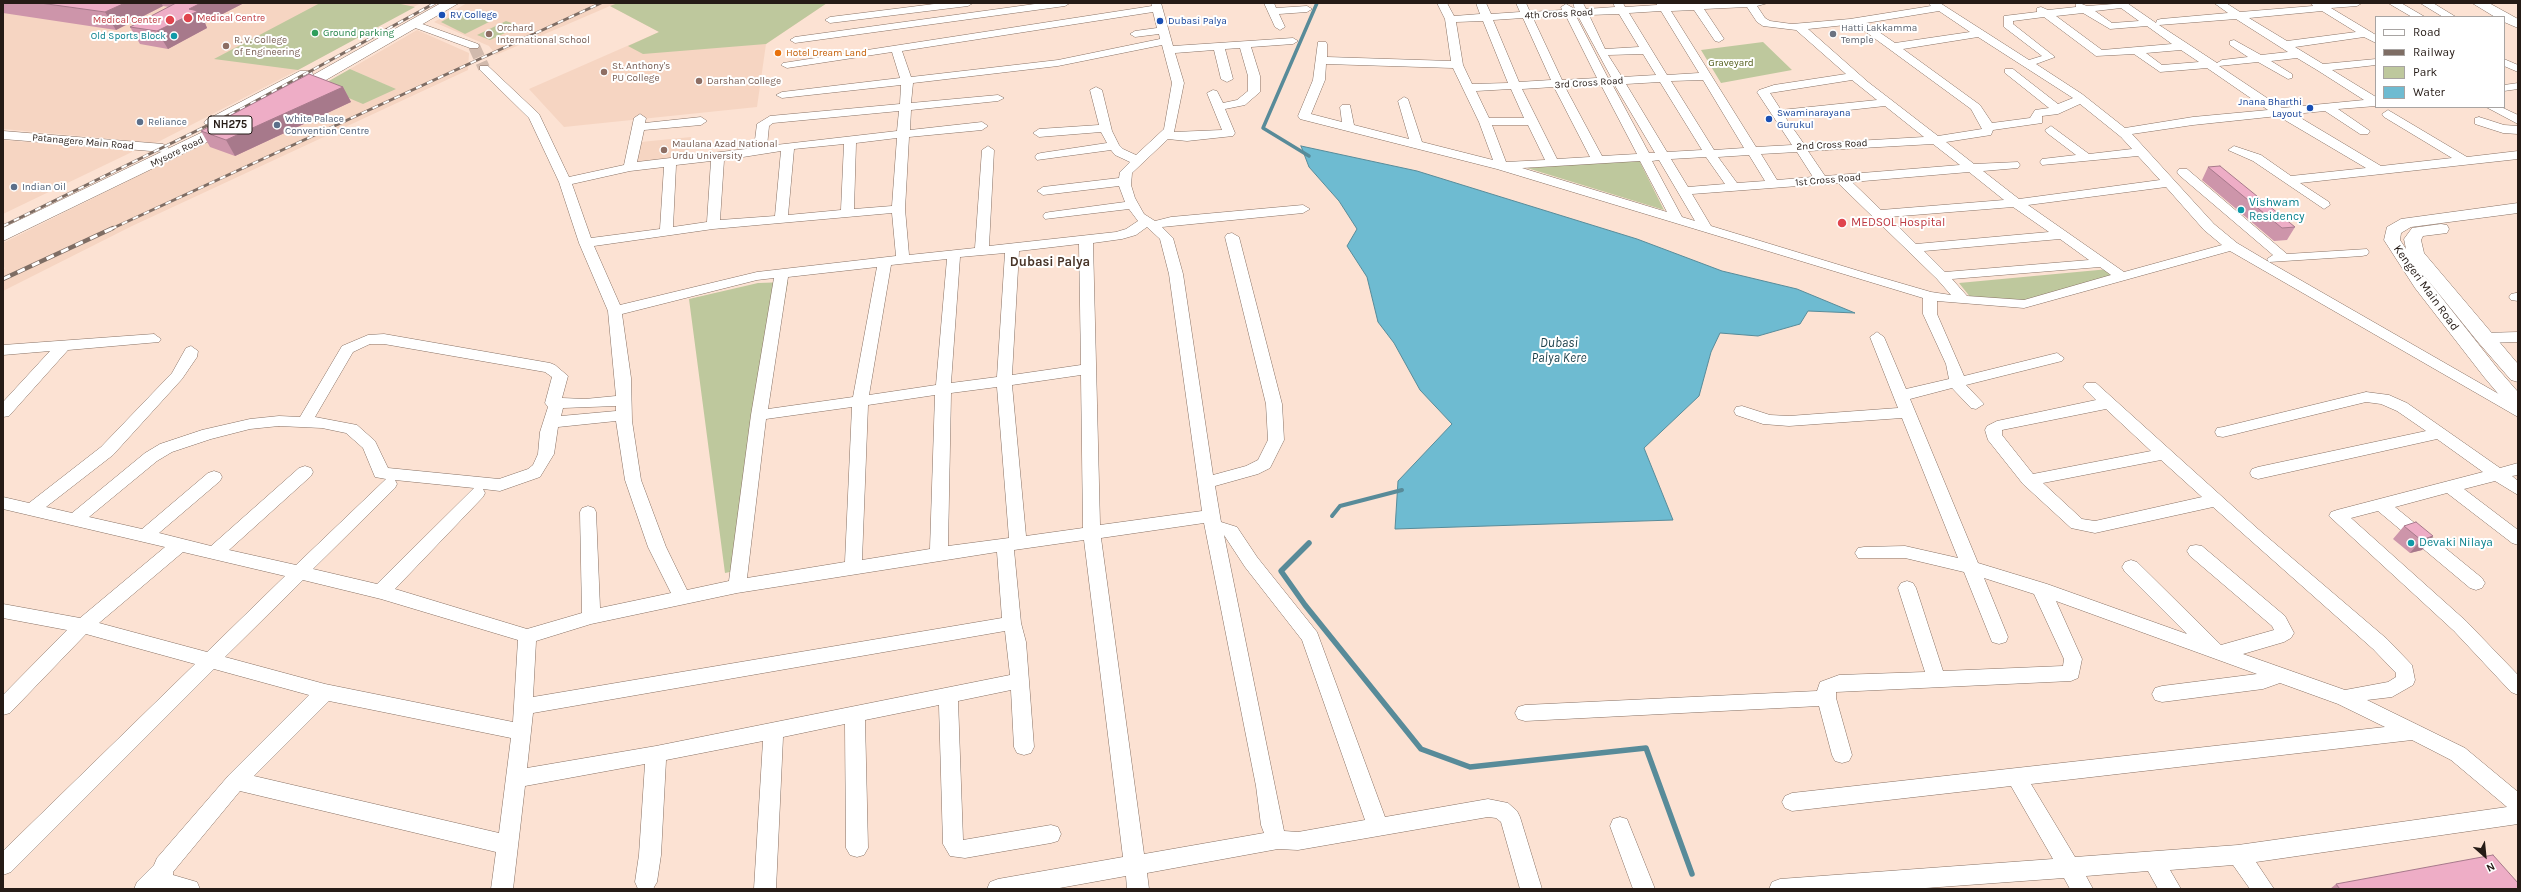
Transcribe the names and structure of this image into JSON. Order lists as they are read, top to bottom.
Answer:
{
  "streets": {
    "highway": ["NH275", "Mysore Road"],
    "main road": ["Kengeri Main Road"],
    "street": [
      "4th Cross Road",
      "3rd Cross Road",
      "Patanagere Main Road",
      "2nd Cross Road",
      "1st Cross Road"
    ]
  },
  "crossings": [
    ["Patanagere Main Road", "Mysore Road"]
  ],
  "districts": ["Dubasi Palya"],
  "water": ["Dubasi Palya Kere"],
  "parks": ["Graveyard"],
  "places": [
    "RV College",
    "Medical Centre",
    "Medical Center",
    "Dubasi Palya",
    "Ground parking",
    "Orchard International School",
    "Hatti Lakkamma Temple",
    "Old Sports Block",
    "R. V. College of Engineering",
    "Hotel Dream Land",
    "St. Anthony's PU College",
    "Darshan College",
    "Jnana Bharthi Layout",
    "Swaminarayana Gurukul",
    "Reliance",
    "White Palace Convention Centre",
    "Maulana Azad National Urdu University",
    "Indian Oil",
    "Vishwam Residency",
    "MEDSOL Hospital",
    "Devaki Nilaya"
  ],
  "legend": [
    "Road",
    "Railway",
    "Park",
    "Water"
  ],
  "north": "bottom right"
}
